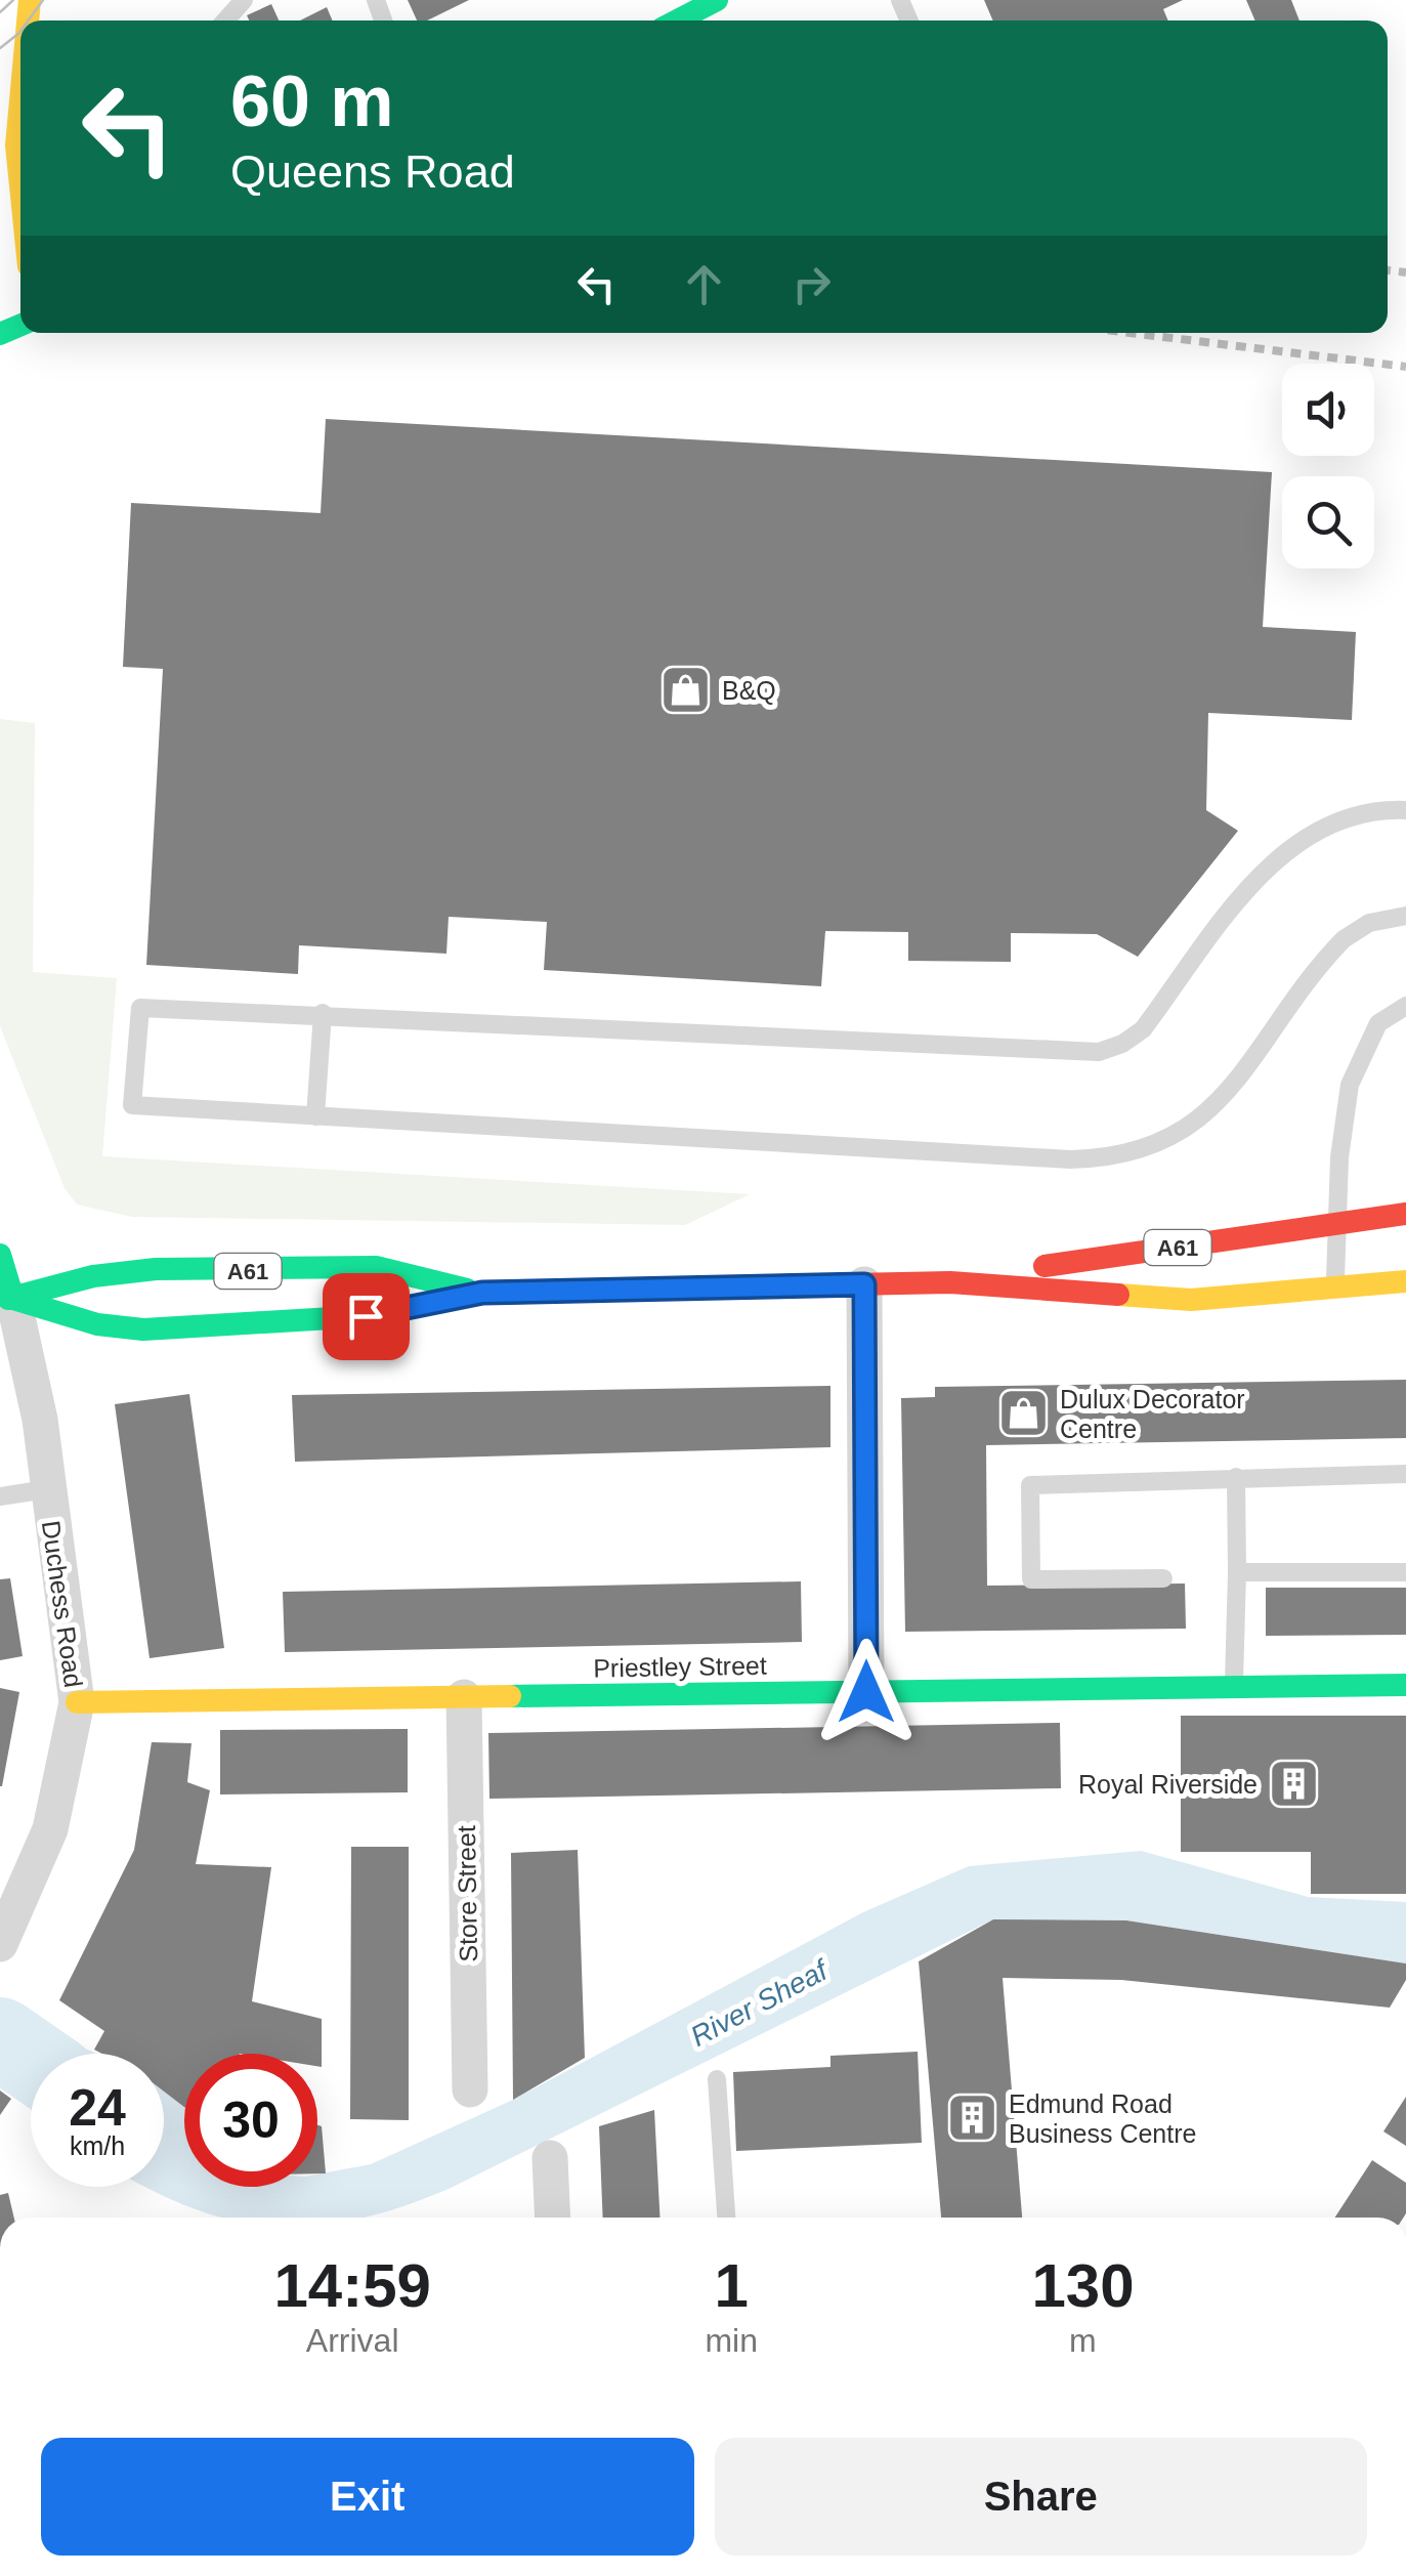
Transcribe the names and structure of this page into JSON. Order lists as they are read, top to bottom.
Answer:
{
  "streets": {
    "main road": ["A61", "Duchess Road", "Priestley Street"],
    "street": ["Store Street"]
  },
  "crossings": [
    ["A61", "Duchess Road"],
    ["Duchess Road", "Priestley Street"],
    ["Priestley Street", "Store Street"]
  ],
  "water": ["River Sheaf"],
  "places": {
    "shop": ["B&Q", "Dulux Decorator Centre"],
    "building": ["Royal Riverside", "Edmund Road Business Centre"]
  },
  "page": {
    "turn": ["60 m", "Queens Road"],
    "speed": "24 km/h",
    "limit": "30",
    "eta": [
      "14:59",
      "Arrival",
      "1",
      "min",
      "130",
      "m"
    ],
    "buttons": ["Exit", "Share"]
  }
}
